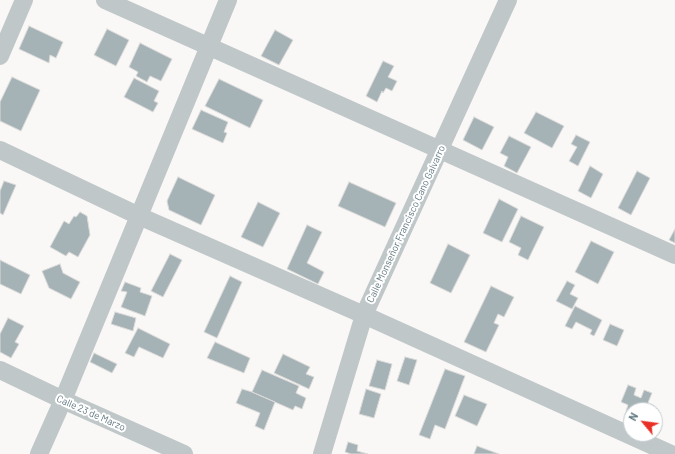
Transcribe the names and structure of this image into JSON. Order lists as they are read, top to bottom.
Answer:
{
  "streets": {
    "street": ["Calle Monseñor Francisco Cano Galvarro", "Calle 23 de Marzo"]
  },
  "north": "top left"
}
